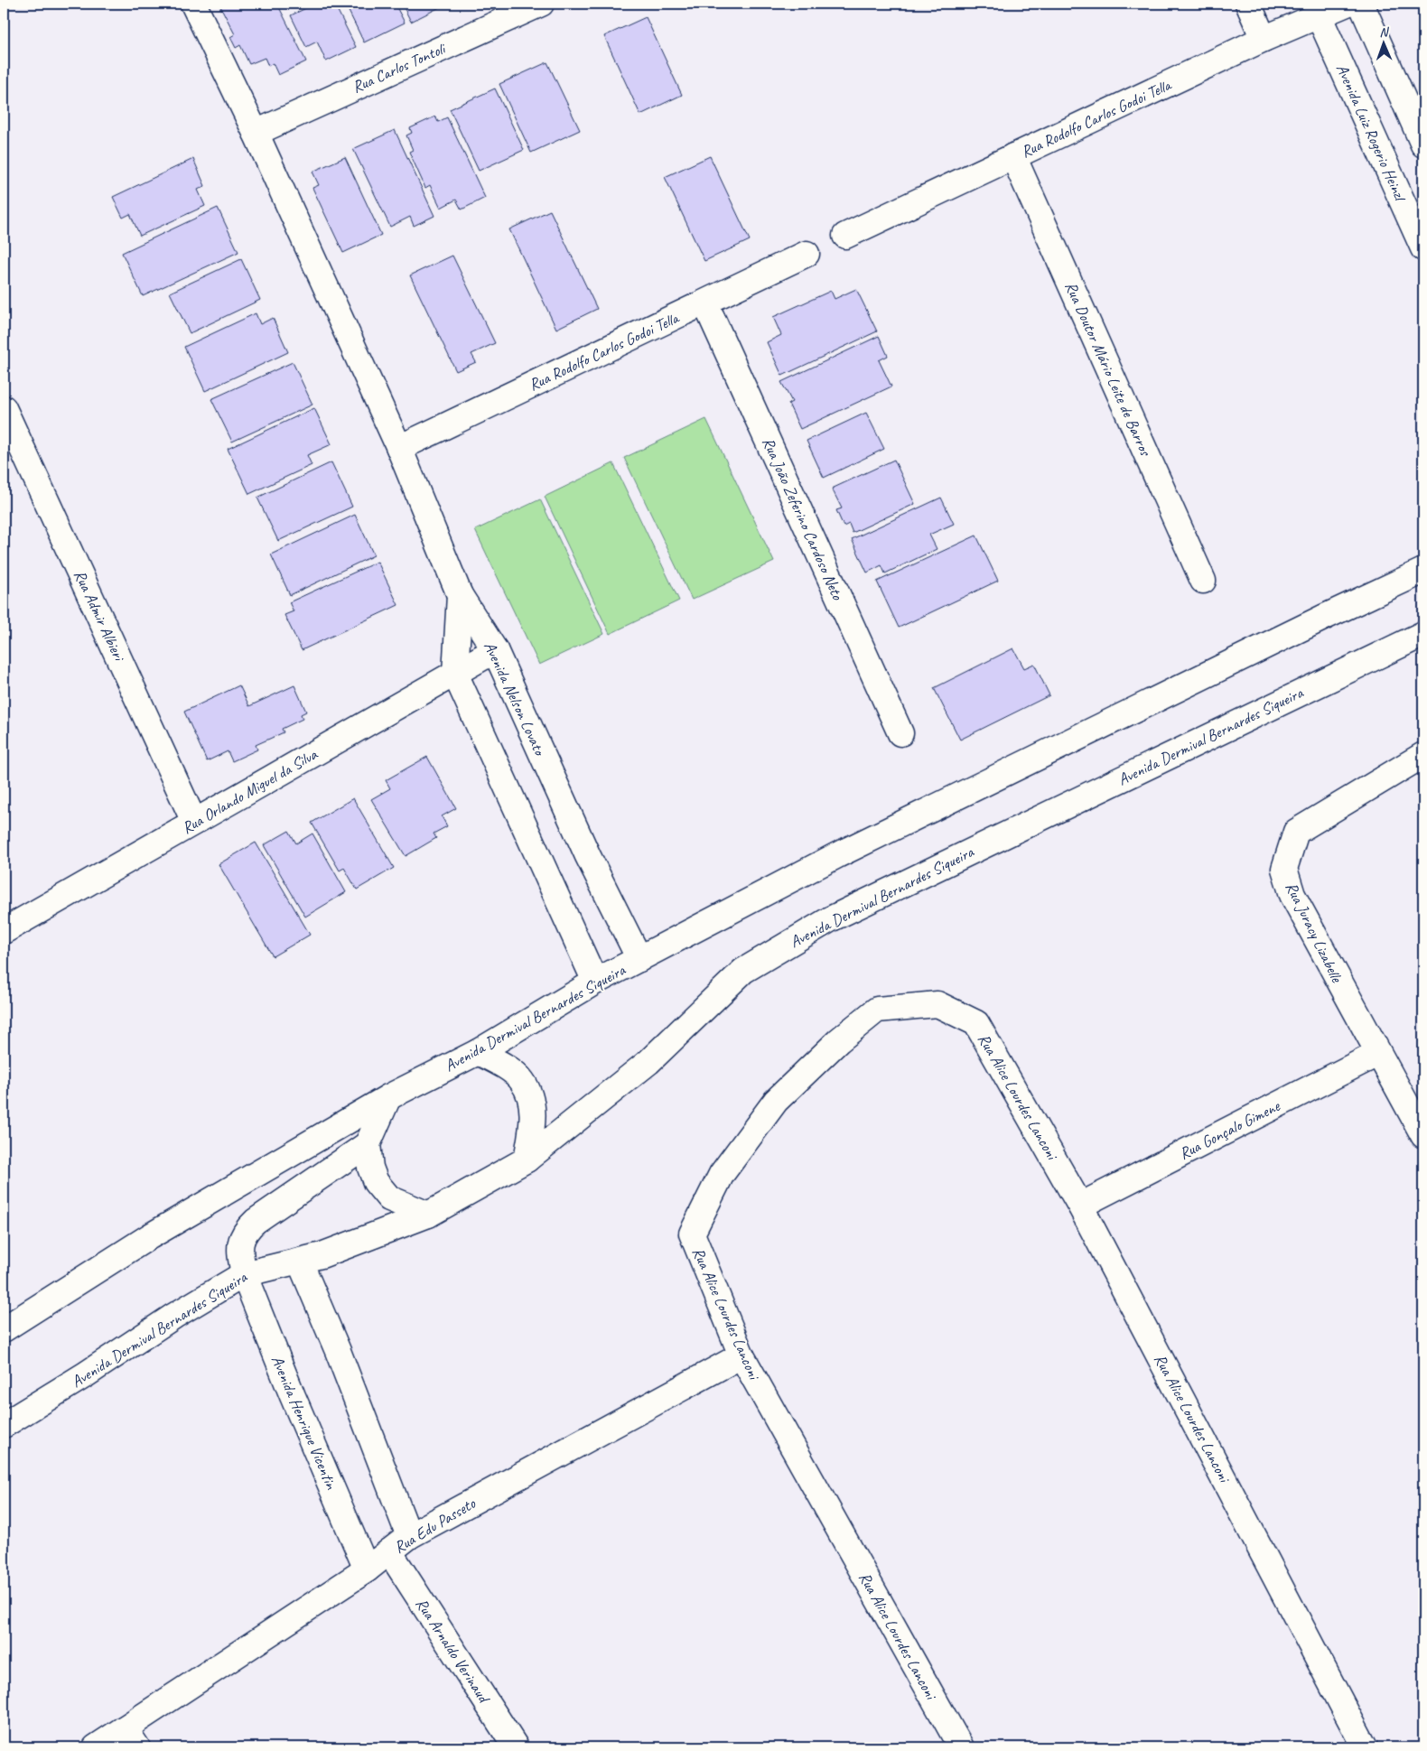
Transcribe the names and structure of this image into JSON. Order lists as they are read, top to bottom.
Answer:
{
  "streets": {
    "street": [
      "Rua Carlos Tontoli",
      "Rua Rodolfo Carlos Godoi Tella",
      "Avenida Luiz Rogerio Heinzl",
      "Rua Doutor Mário Leite de Barros",
      "Rua João Zeferino Cardoso Neto",
      "Rua Admir Albieri",
      "Avenida Nelson Lovato",
      "Avenida Dermival Bernardes Siqueira",
      "Rua Orlando Miguel da Silva",
      "Rua Juracy Lizabelle",
      "Rua Alice Lourdes Lanconi",
      "Rua Gonçalo Gimene",
      "Avenida Henrique Vicentin",
      "Rua Edu Passeto",
      "Rua Arnaldo Verinaud"
    ]
  },
  "crossings": [
    ["Rua Rodolfo Carlos Godoi Tella", "Avenida Luiz Rogerio Heinzl"],
    ["Rua Rodolfo Carlos Godoi Tella", "Rua Doutor Mário Leite de Barros"],
    ["Rua Rodolfo Carlos Godoi Tella", "Rua João Zeferino Cardoso Neto"],
    ["Rua Admir Albieri", "Rua Orlando Miguel da Silva"],
    ["Avenida Nelson Lovato", "Avenida Dermival Bernardes Siqueira"],
    ["Avenida Nelson Lovato", "Rua Orlando Miguel da Silva"],
    ["Avenida Dermival Bernardes Siqueira", "Avenida Henrique Vicentin"],
    ["Rua Juracy Lizabelle", "Rua Gonçalo Gimene"],
    ["Rua Alice Lourdes Lanconi", "Rua Gonçalo Gimene"],
    ["Rua Alice Lourdes Lanconi", "Rua Edu Passeto"],
    ["Avenida Henrique Vicentin", "Rua Edu Passeto"],
    ["Rua Edu Passeto", "Rua Arnaldo Verinaud"]
  ],
  "north": "top"
}
